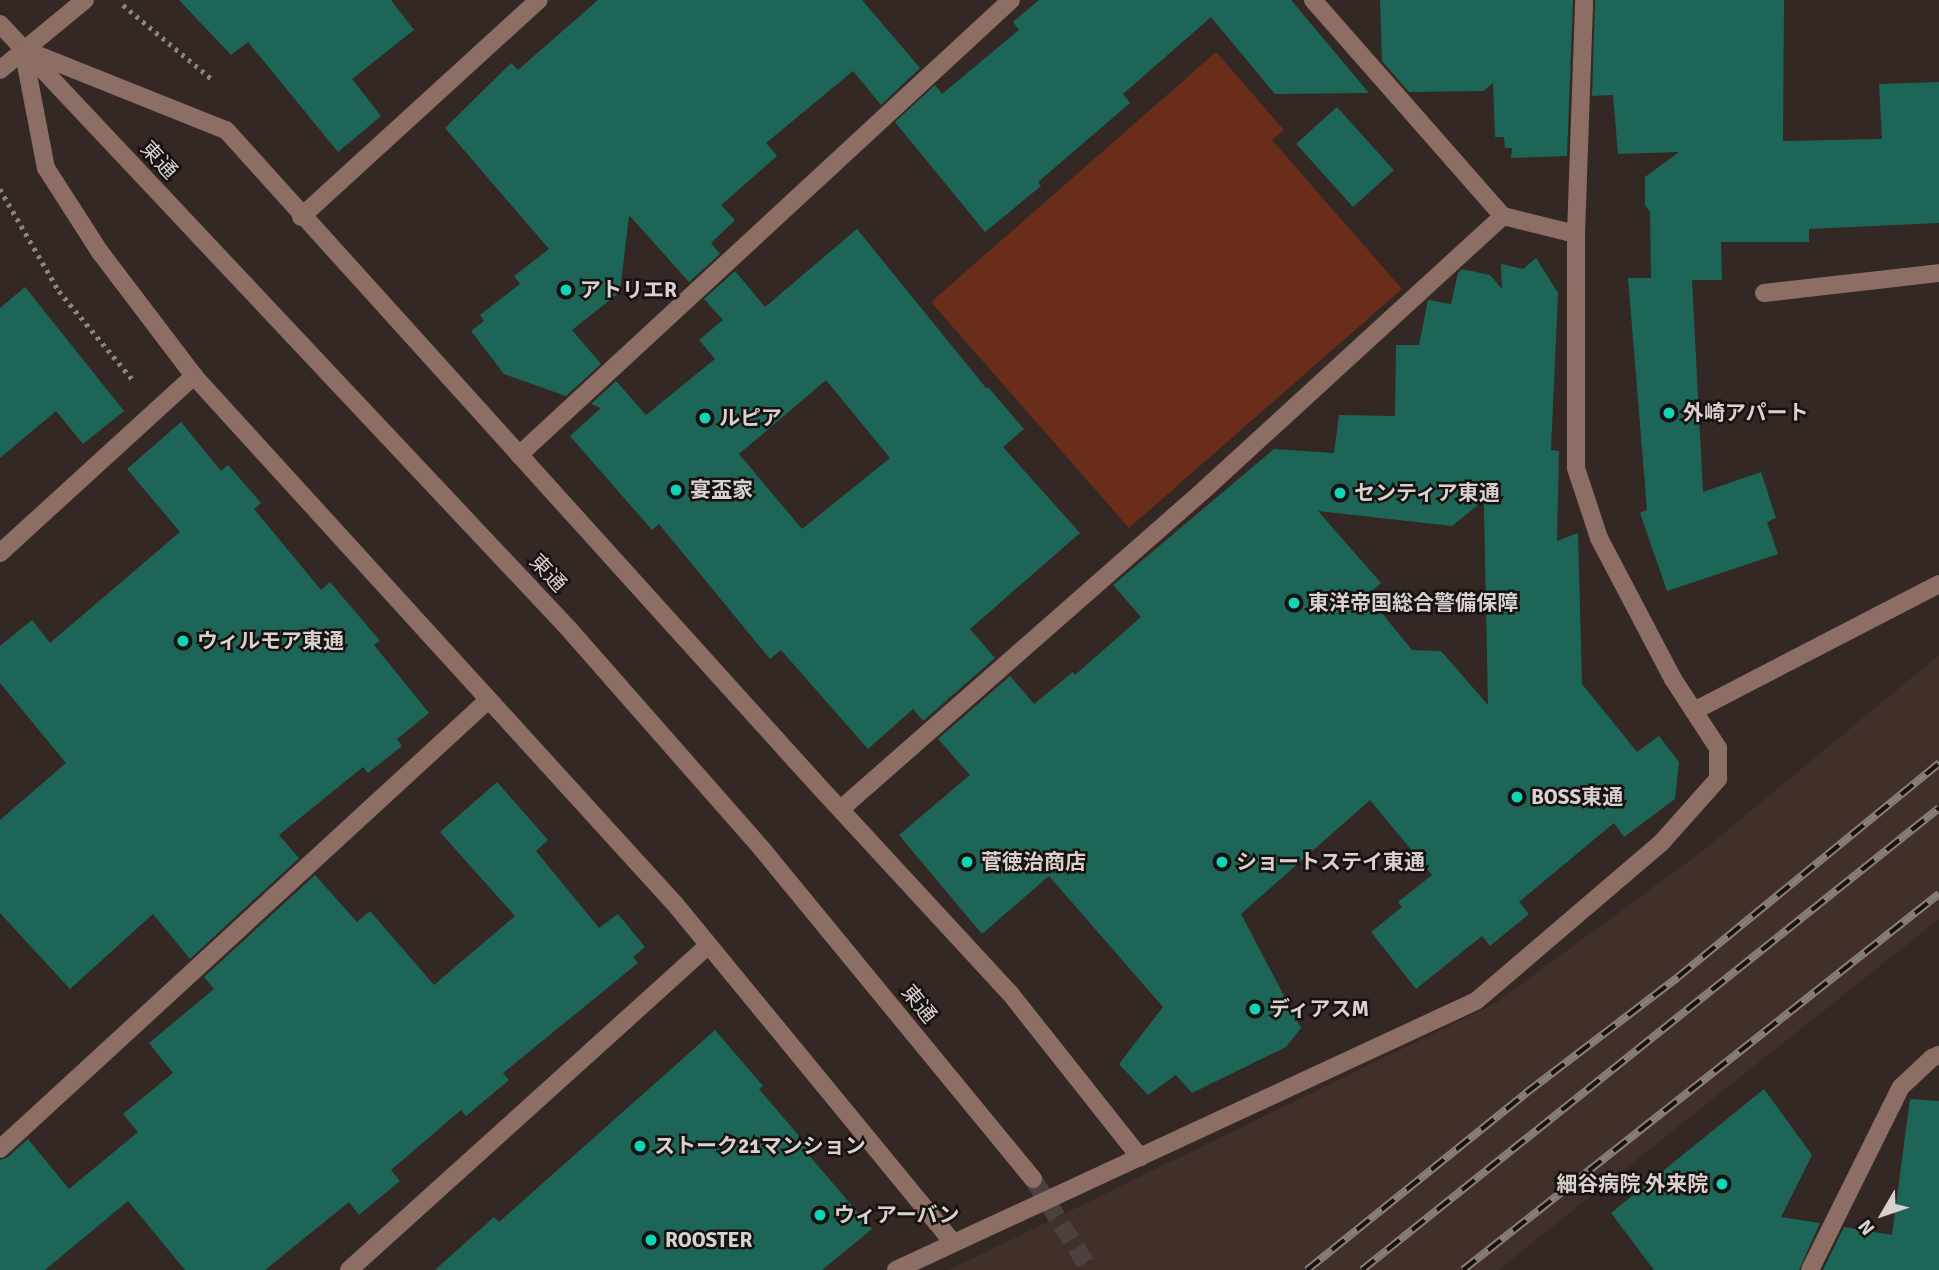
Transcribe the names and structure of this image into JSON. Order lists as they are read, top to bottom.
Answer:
{
  "streets": {
    "street": ["東通"]
  },
  "places": [
    "アトリエR",
    "外崎アパート",
    "ルピア",
    "宴盃家",
    "センティア東通",
    "東洋帝国総合警備保障",
    "ウィルモア東通",
    "BOSS東通",
    "菅徳治商店",
    "ショートステイ東通",
    "ディアスM",
    "ストーク21マンション",
    "細谷病院 外来院",
    "ウィアーバン",
    "ROOSTER"
  ],
  "north": "bottom left"
}
